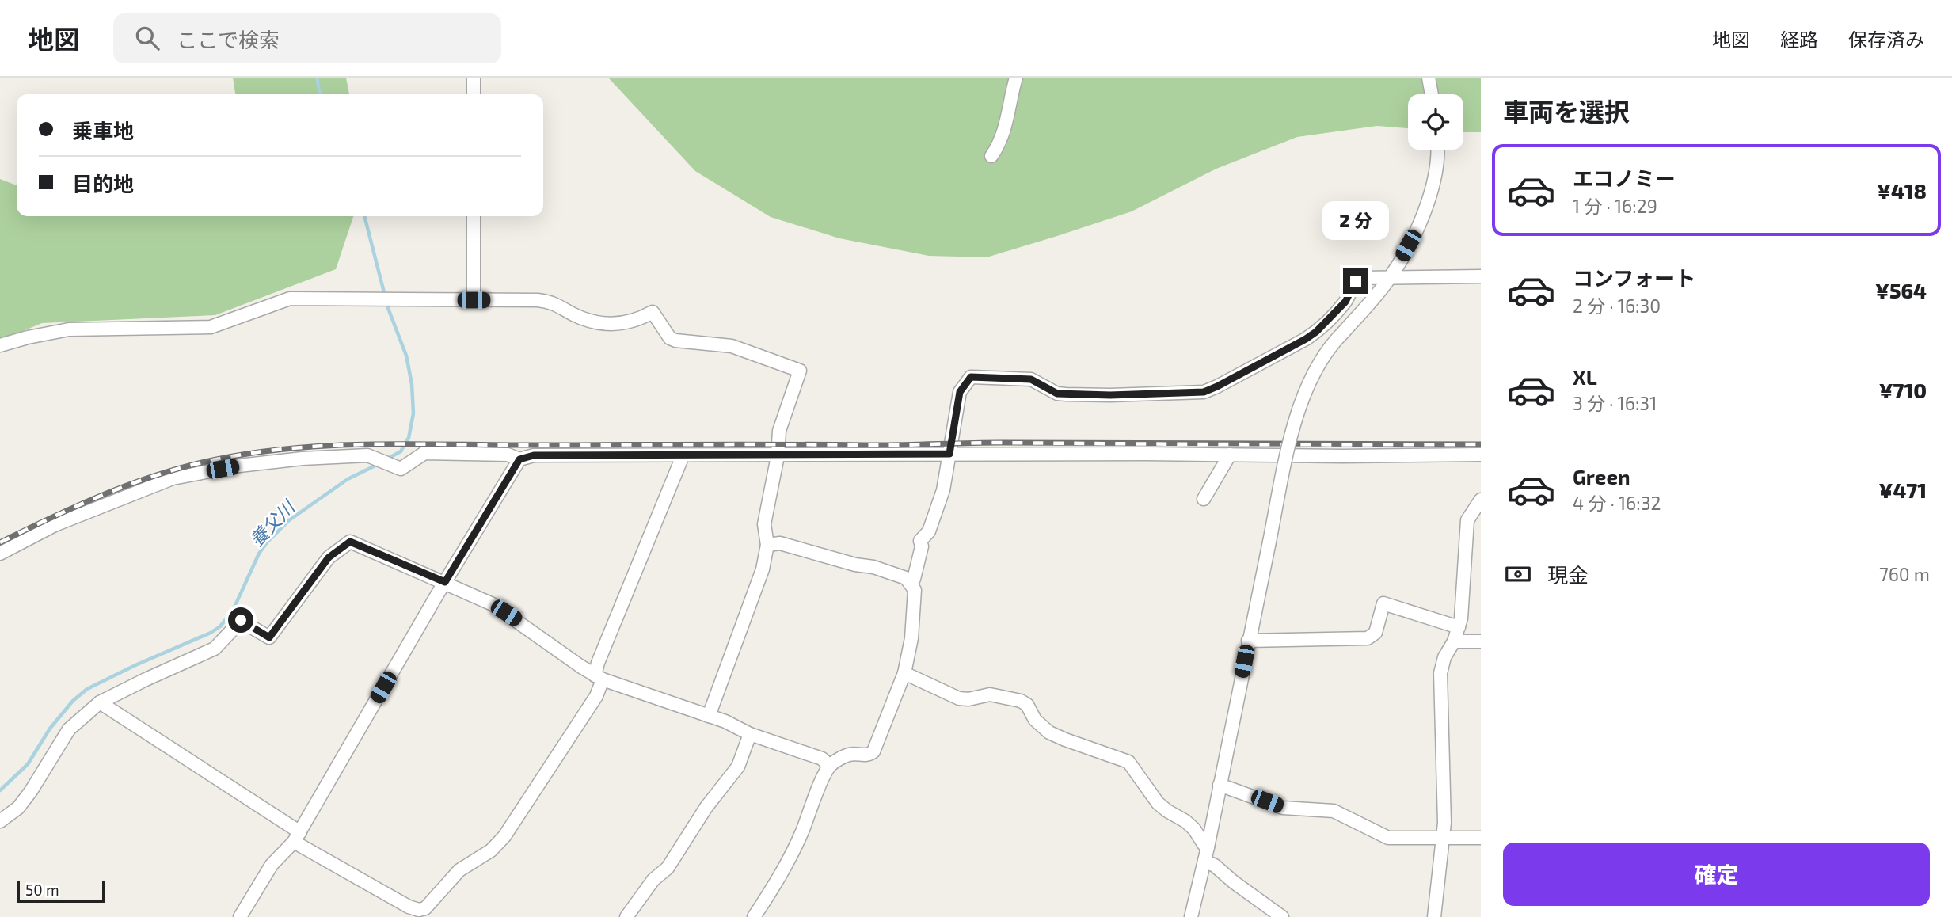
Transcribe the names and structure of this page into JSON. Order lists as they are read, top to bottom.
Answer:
{
  "water": ["養父川"],
  "scale_bar": "50 m",
  "page": {
    "header": "地図",
    "search": "ここで検索",
    "nav": ["地図", "経路", "保存済み"],
    "heading": "車両を選択",
    "banner": ["乗車地", "目的地"],
    "list": [
      {
        "name": "エコノミー",
        "note": "1 分 · 16:29",
        "value": "¥418"
      },
      {
        "name": "コンフォート",
        "note": "2 分 · 16:30",
        "value": "¥564"
      },
      {
        "name": "XL",
        "note": "3 分 · 16:31",
        "value": "¥710"
      },
      {
        "name": "Green",
        "note": "4 分 · 16:32",
        "value": "¥471"
      }
    ],
    "bubble": "2 分",
    "pay": ["現金", "760 m"],
    "buttons": "確定",
    "scale": "50 m"
  }
}
